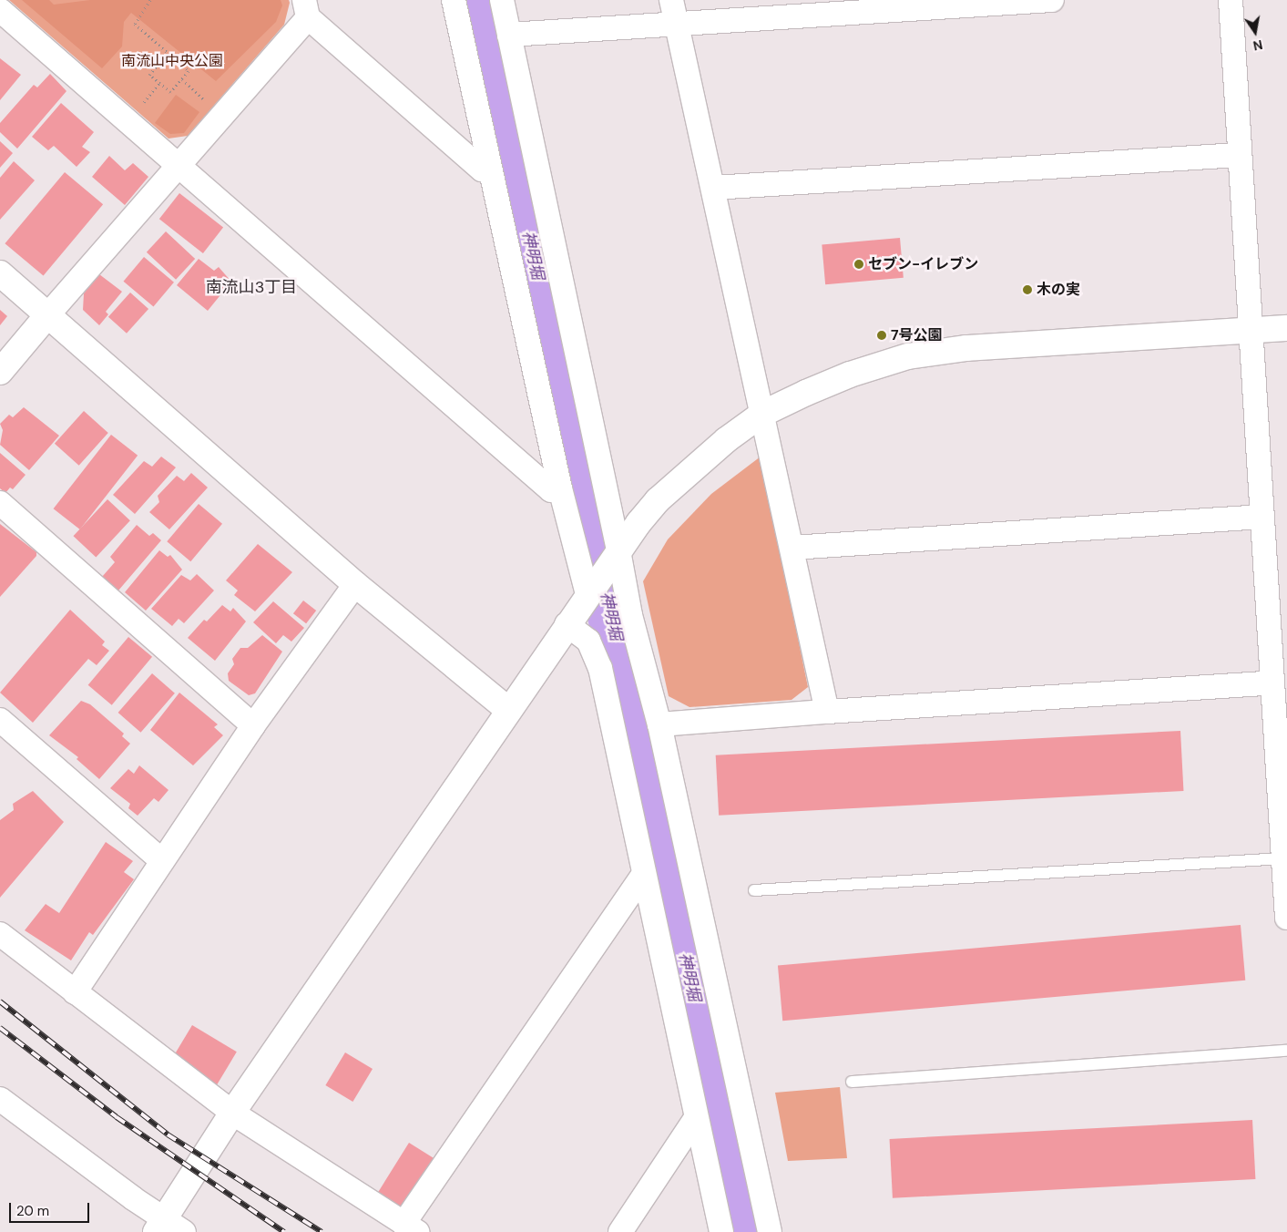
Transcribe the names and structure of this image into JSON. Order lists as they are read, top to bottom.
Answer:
{
  "districts": ["南流山3丁目"],
  "water": ["神明堀"],
  "parks": ["南流山中央公園"],
  "places": ["セブン-イレブン", "木の実", "7号公園"],
  "scale_bar": "20 m",
  "north": "bottom"
}
